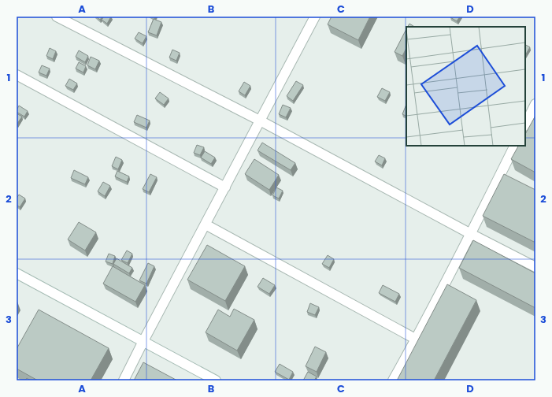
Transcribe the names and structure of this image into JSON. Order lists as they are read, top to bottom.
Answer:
{
  "grid": {
    "columns": [
      "A",
      "B",
      "C",
      "D"
    ],
    "rows": ["1", "2", "3"]
  }
}
